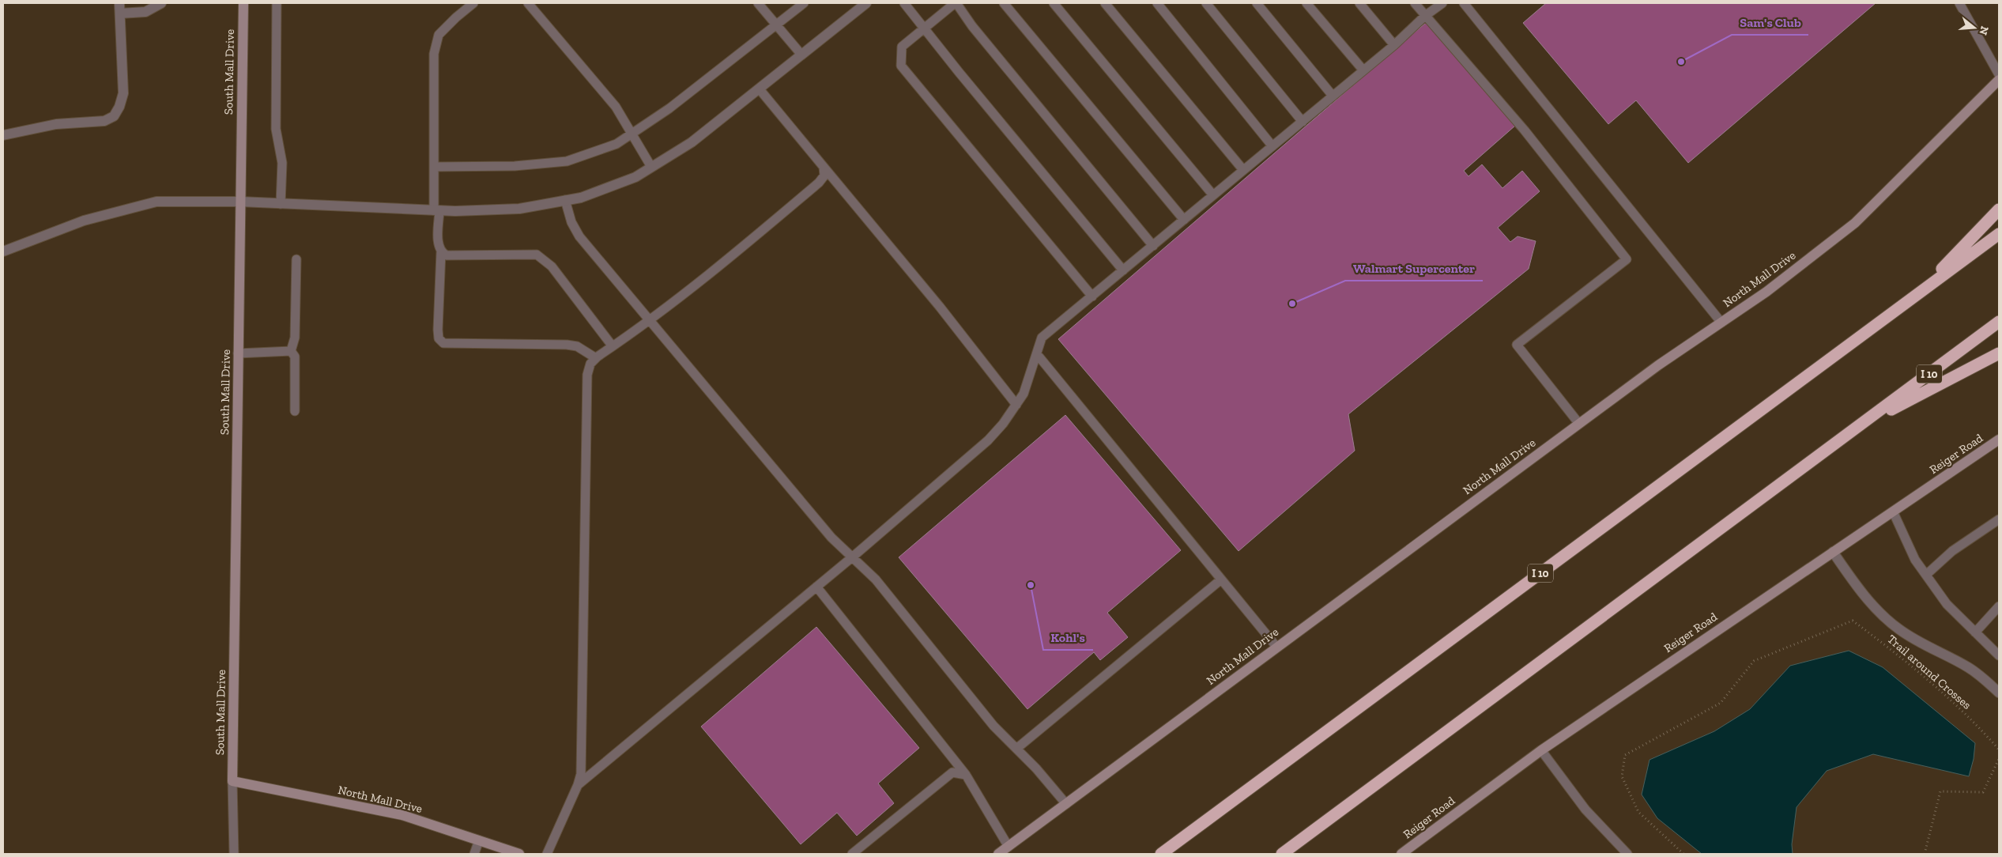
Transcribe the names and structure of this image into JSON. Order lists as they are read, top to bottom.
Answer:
{
  "streets": {
    "highway": ["I 10"],
    "street": ["South Mall Drive", "North Mall Drive", "Reiger Road"],
    "path": ["Trail around Crosses"]
  },
  "crossings": [
    ["South Mall Drive", "North Mall Drive"]
  ],
  "places": ["Sam's Club", "Walmart Supercenter", "Kohl's"],
  "north": "right"
}
